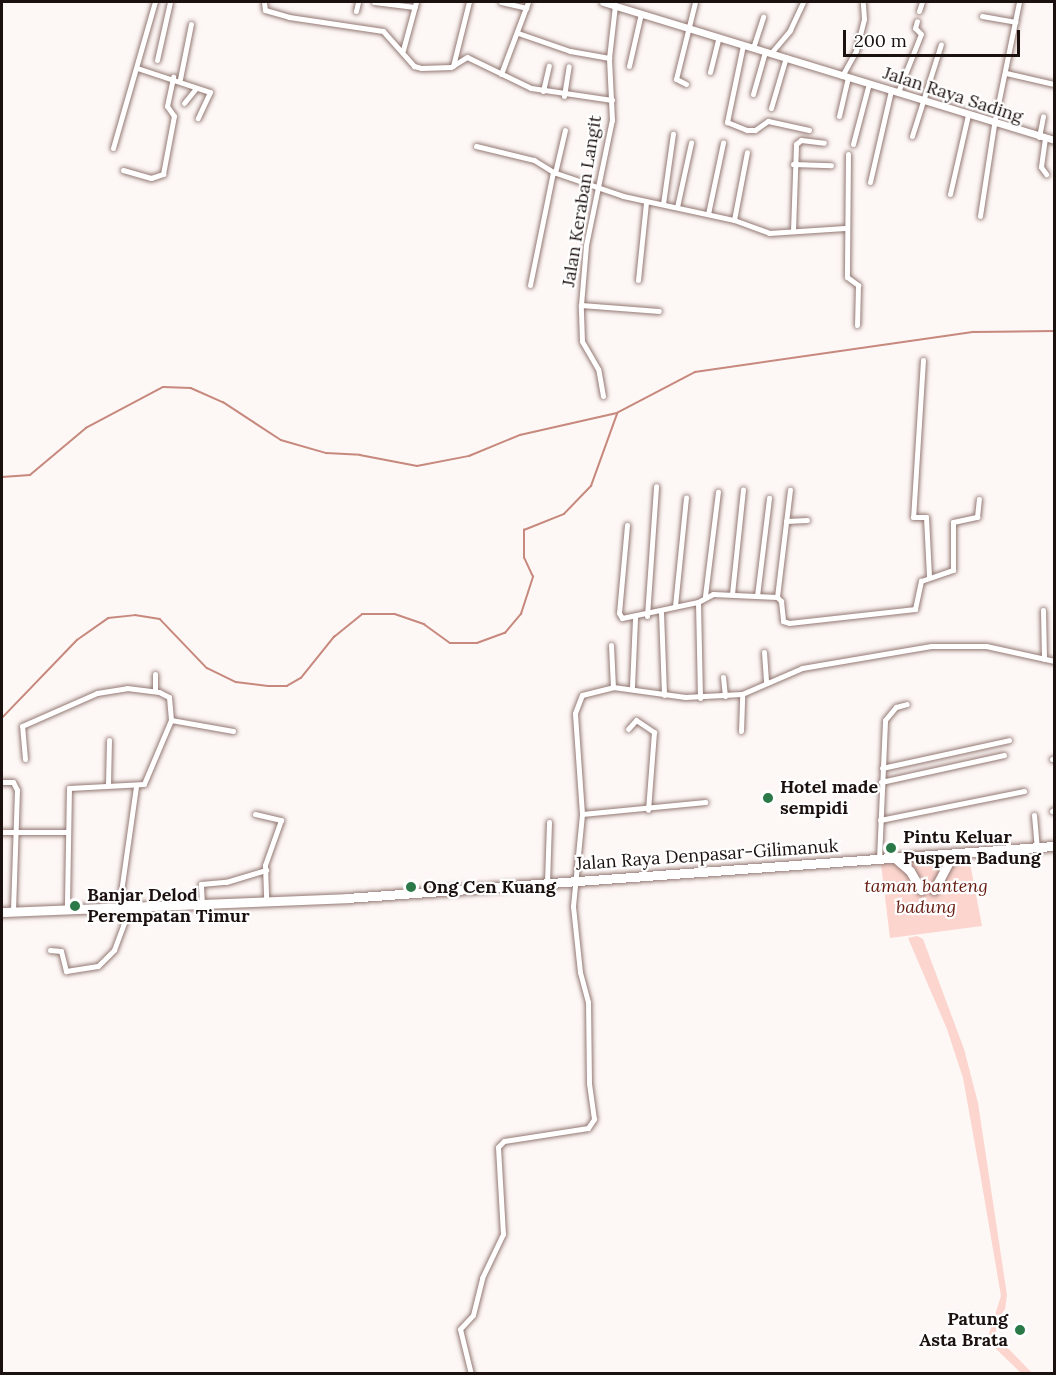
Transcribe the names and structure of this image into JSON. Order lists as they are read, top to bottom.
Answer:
{
  "streets": {
    "highway": ["Jalan Raya Denpasar-Gilimanuk"],
    "street": ["Jalan Raya Sading", "Jalan Keraban Langit"]
  },
  "crossings": [
    ["Jalan Raya Sading", "Jalan Keraban Langit"]
  ],
  "parks": ["taman banteng badung"],
  "places": [
    "Hotel made sempidi",
    "Pintu Keluar Puspem Badung",
    "Ong Cen Kuang",
    "Banjar Delod Perempatan Timur",
    "Patung Asta Brata"
  ],
  "scale_bar": "200 m"
}
